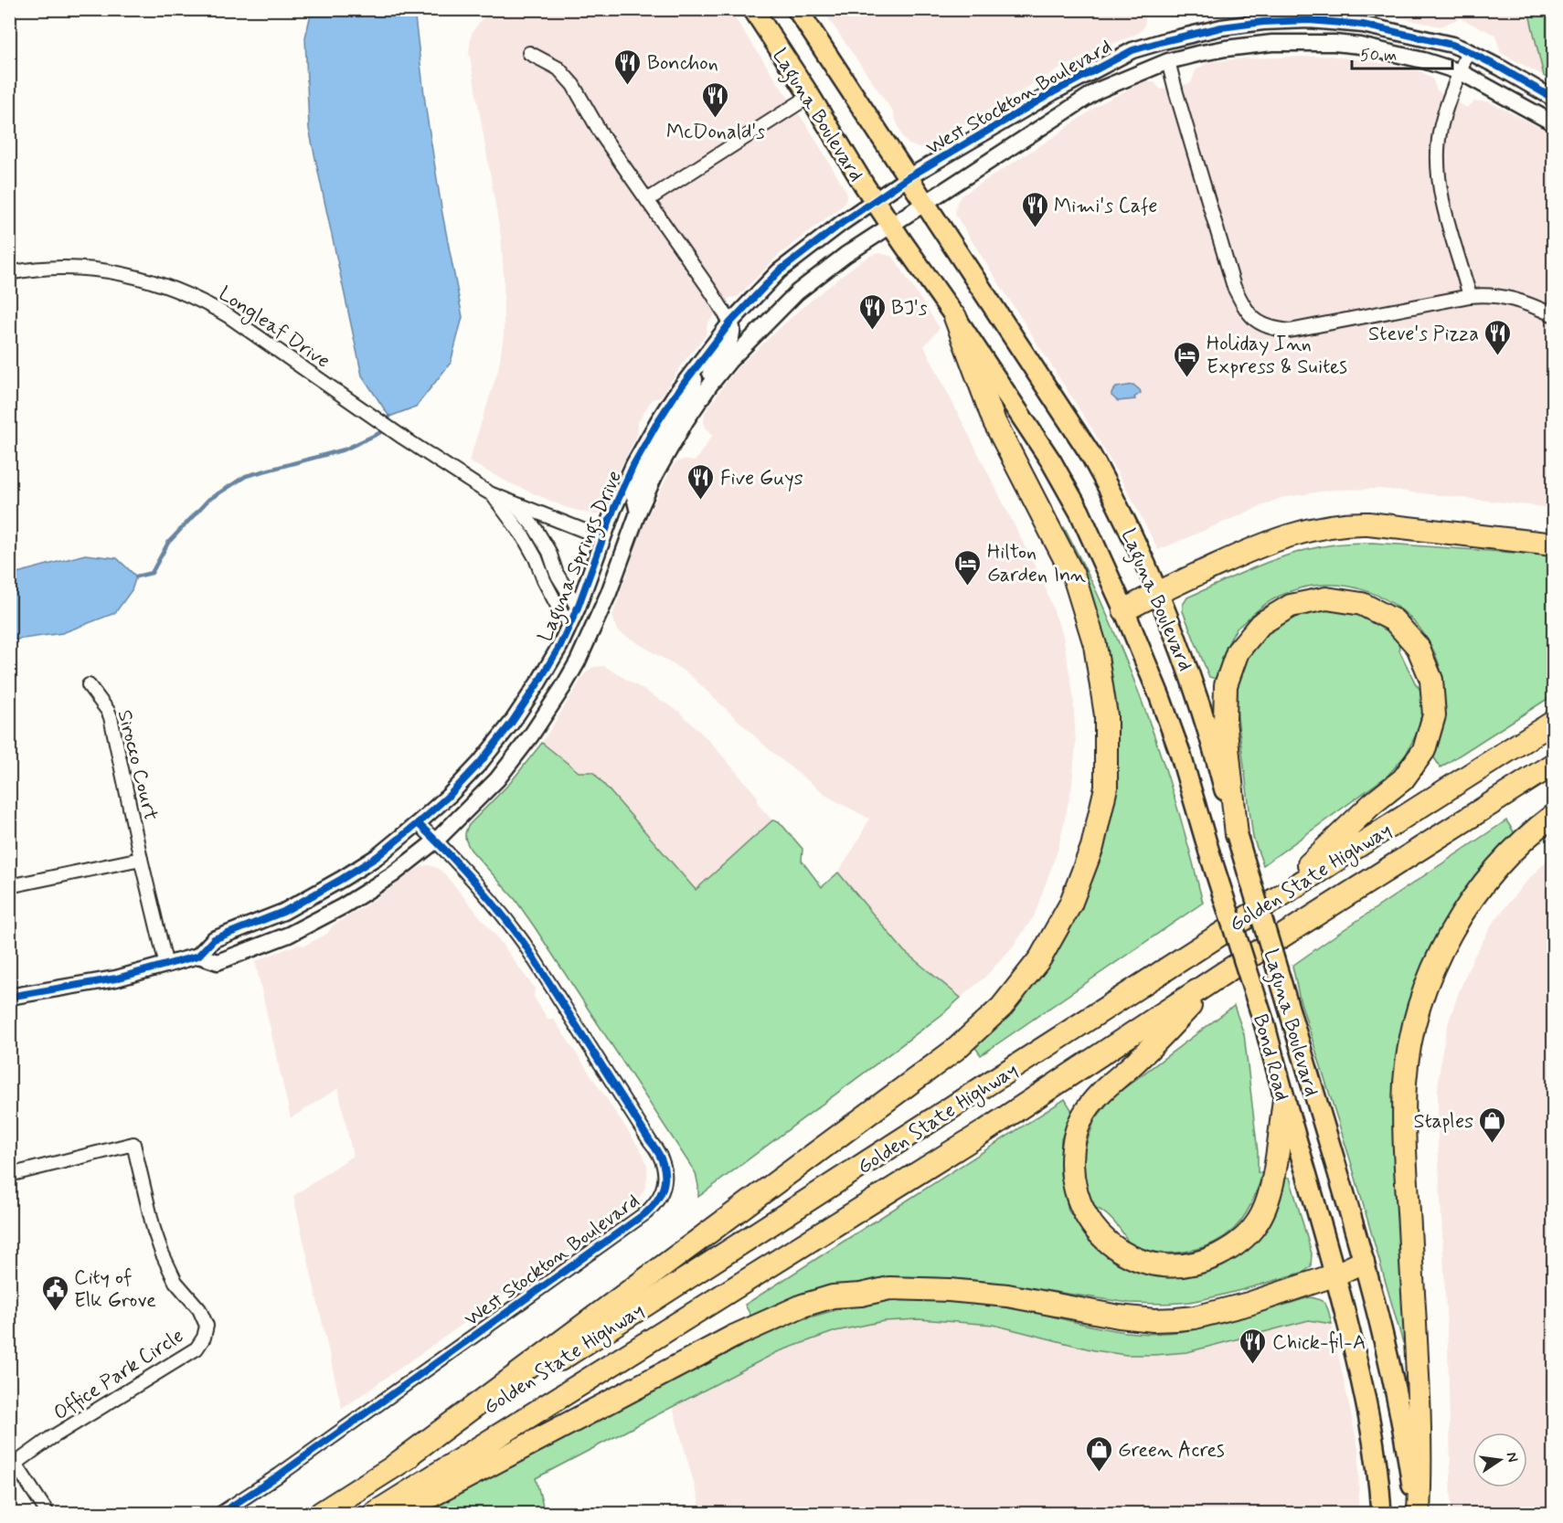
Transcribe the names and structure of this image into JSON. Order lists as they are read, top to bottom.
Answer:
{
  "streets": {
    "highway": ["Golden State Highway"],
    "main road": ["Laguna Boulevard", "Bond Road"],
    "street": [
      "West Stockton Boulevard",
      "Longleaf Drive",
      "Laguna Springs Drive",
      "Sirocco Court",
      "Office Park Circle"
    ]
  },
  "crossings": [
    ["West Stockton Boulevard", "Laguna Boulevard"],
    ["West Stockton Boulevard", "Laguna Springs Drive"],
    ["Laguna Boulevard", "Laguna Springs Drive"],
    ["Laguna Boulevard", "Bond Road"],
    ["Longleaf Drive", "Laguna Springs Drive"],
    ["Laguna Springs Drive", "Sirocco Court"]
  ],
  "places": {
    "restaurant": [
      "Bonchon",
      "McDonald's",
      "Mimi's Cafe",
      "BJ's",
      "Steve's Pizza",
      "Five Guys",
      "Chick-fil-A"
    ],
    "hotel": ["Holiday Inn Express & Suites", "Hilton Garden Inn"],
    "shop": ["Staples", "Green Acres"],
    "public building": ["City of Elk Grove"]
  },
  "scale_bar": "50 m",
  "north": "right"
}
